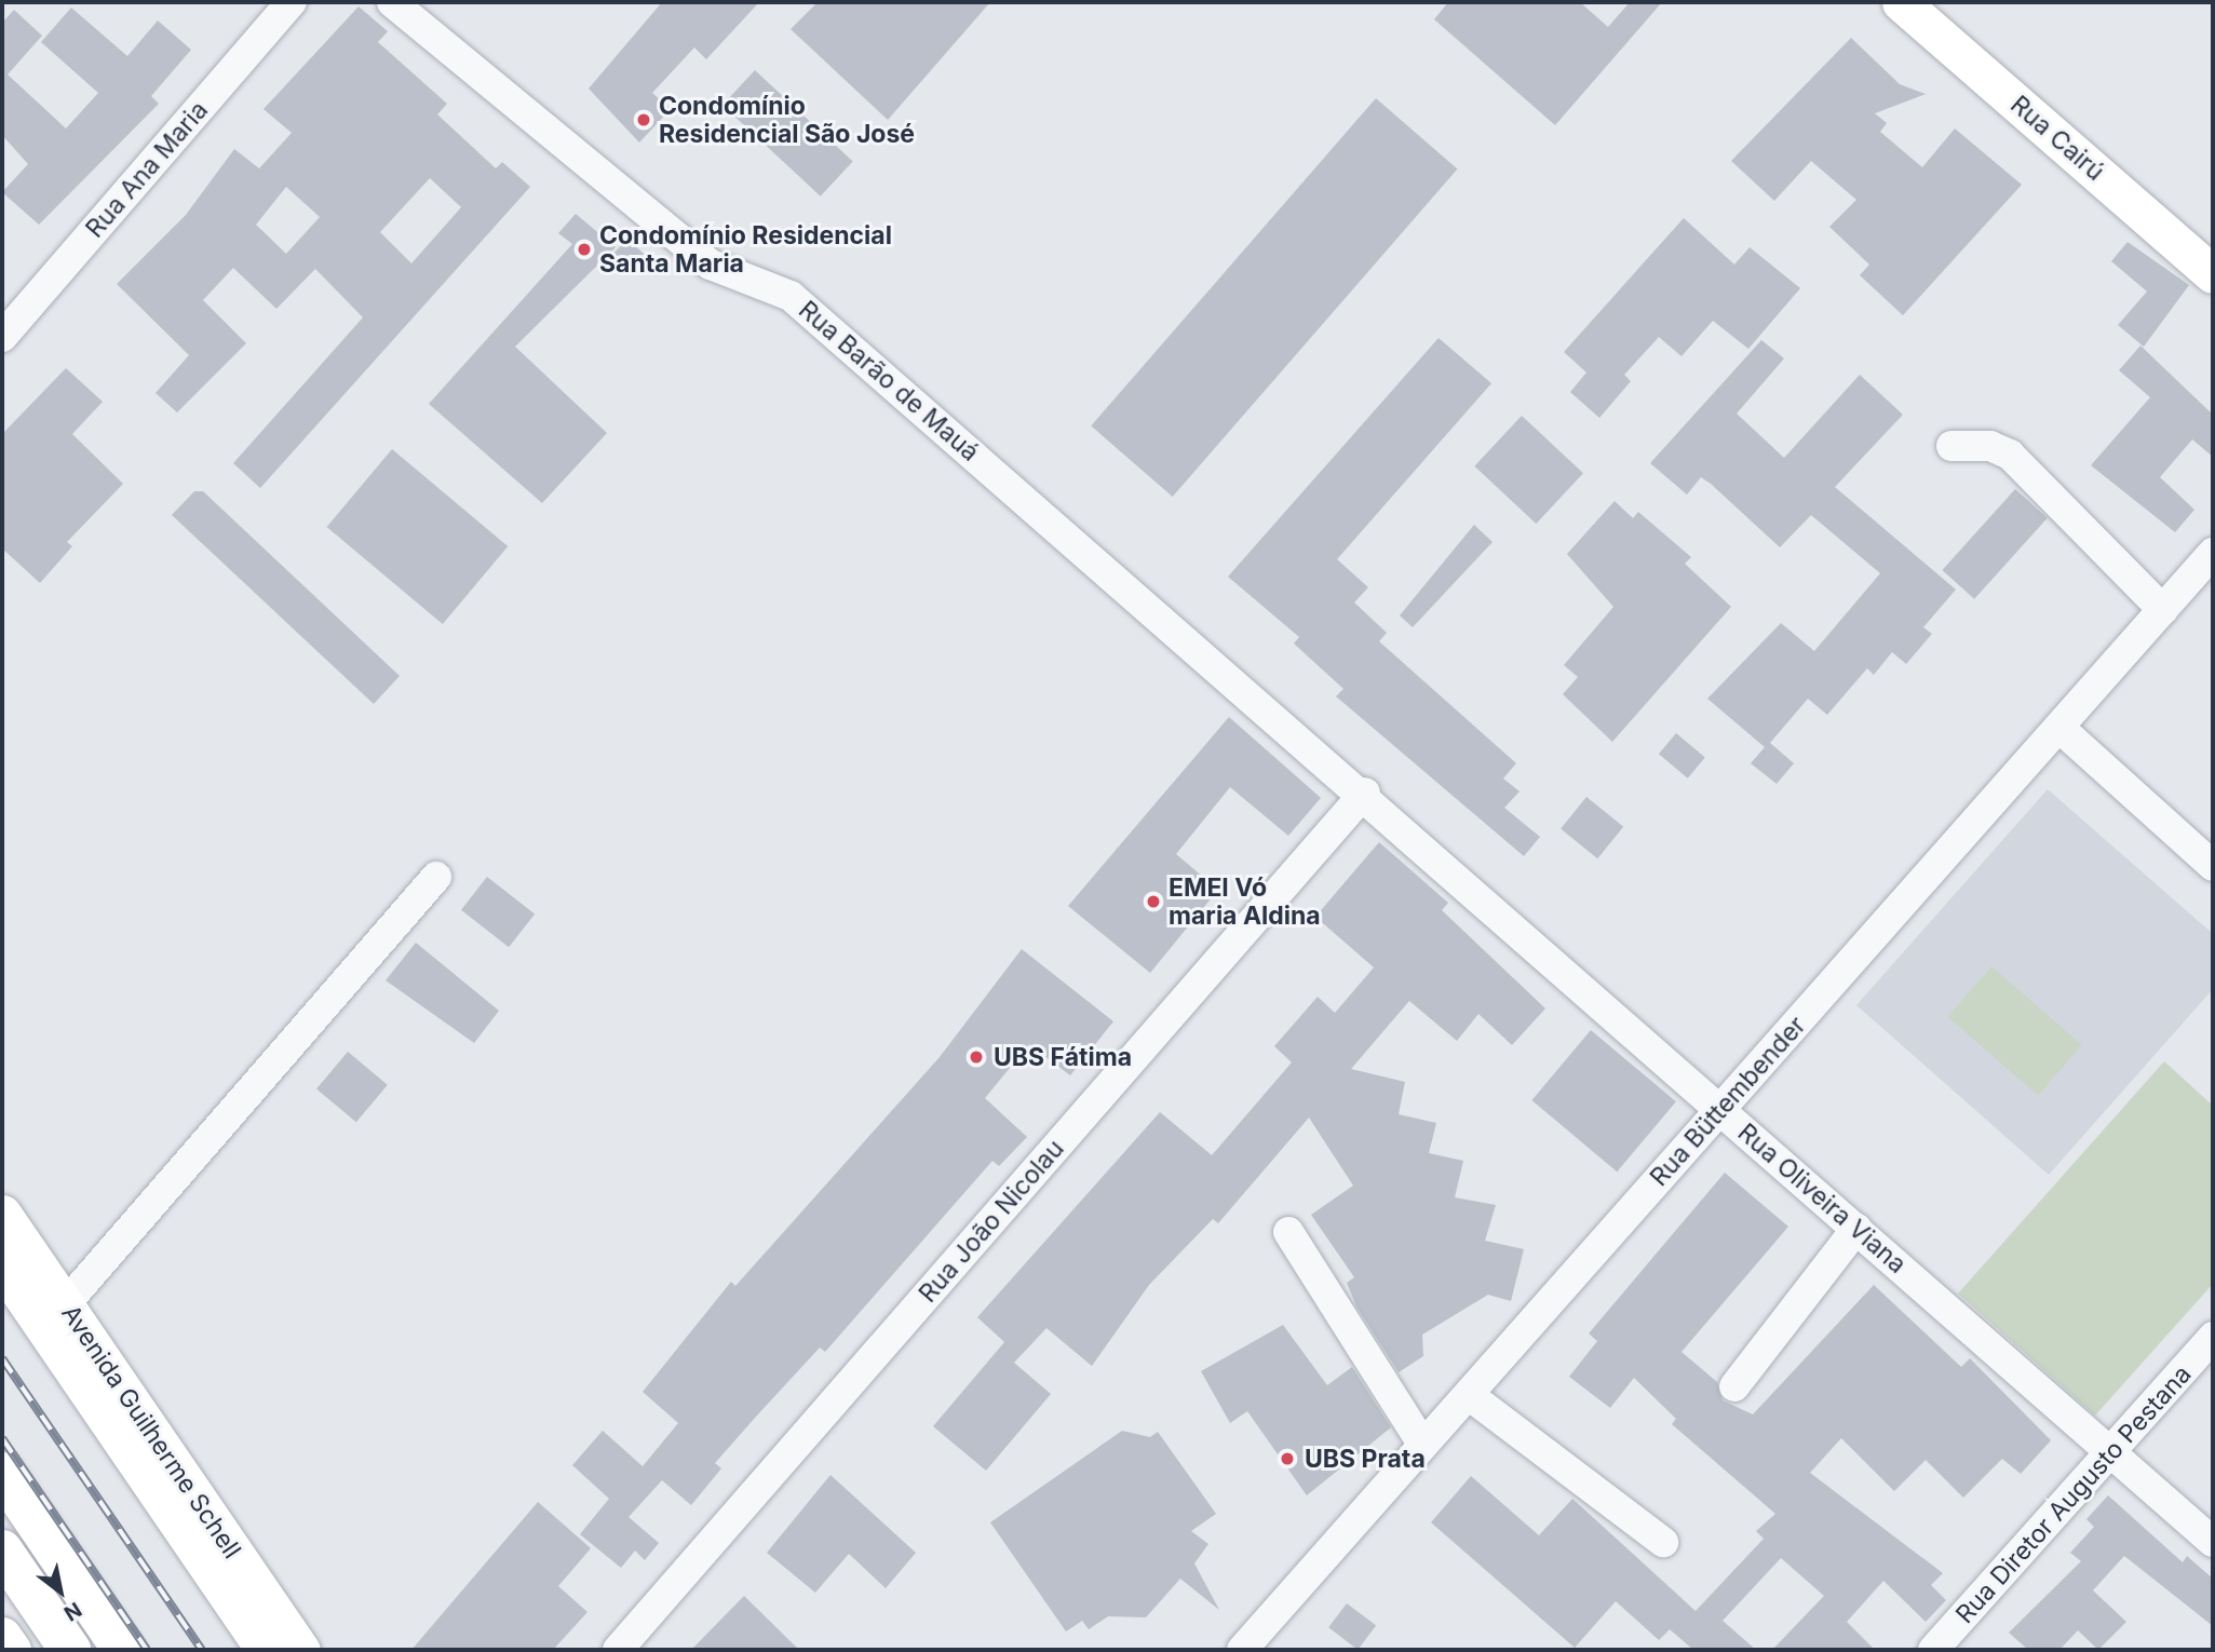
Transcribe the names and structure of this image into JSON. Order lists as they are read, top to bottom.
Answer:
{
  "streets": {
    "main road": ["Rua Cairú", "Avenida Guilherme Schell"],
    "street": [
      "Rua Ana Maria",
      "Rua Barão de Mauá",
      "Rua Büttembender",
      "Rua Oliveira Viana",
      "Rua João Nicolau",
      "Rua Diretor Augusto Pestana"
    ]
  },
  "crossings": [
    ["Rua Barão de Mauá", "Rua Oliveira Viana"],
    ["Rua Barão de Mauá", "Rua João Nicolau"],
    ["Rua Büttembender", "Rua Oliveira Viana"],
    ["Rua Oliveira Viana", "Rua João Nicolau"],
    ["Rua Oliveira Viana", "Rua Diretor Augusto Pestana"]
  ],
  "places": [
    "Condomínio Residencial São José",
    "Condomínio Residencial Santa Maria",
    "EMEI Vó maria Aldina",
    "UBS Fátima",
    "UBS Prata"
  ],
  "north": "bottom right"
}
